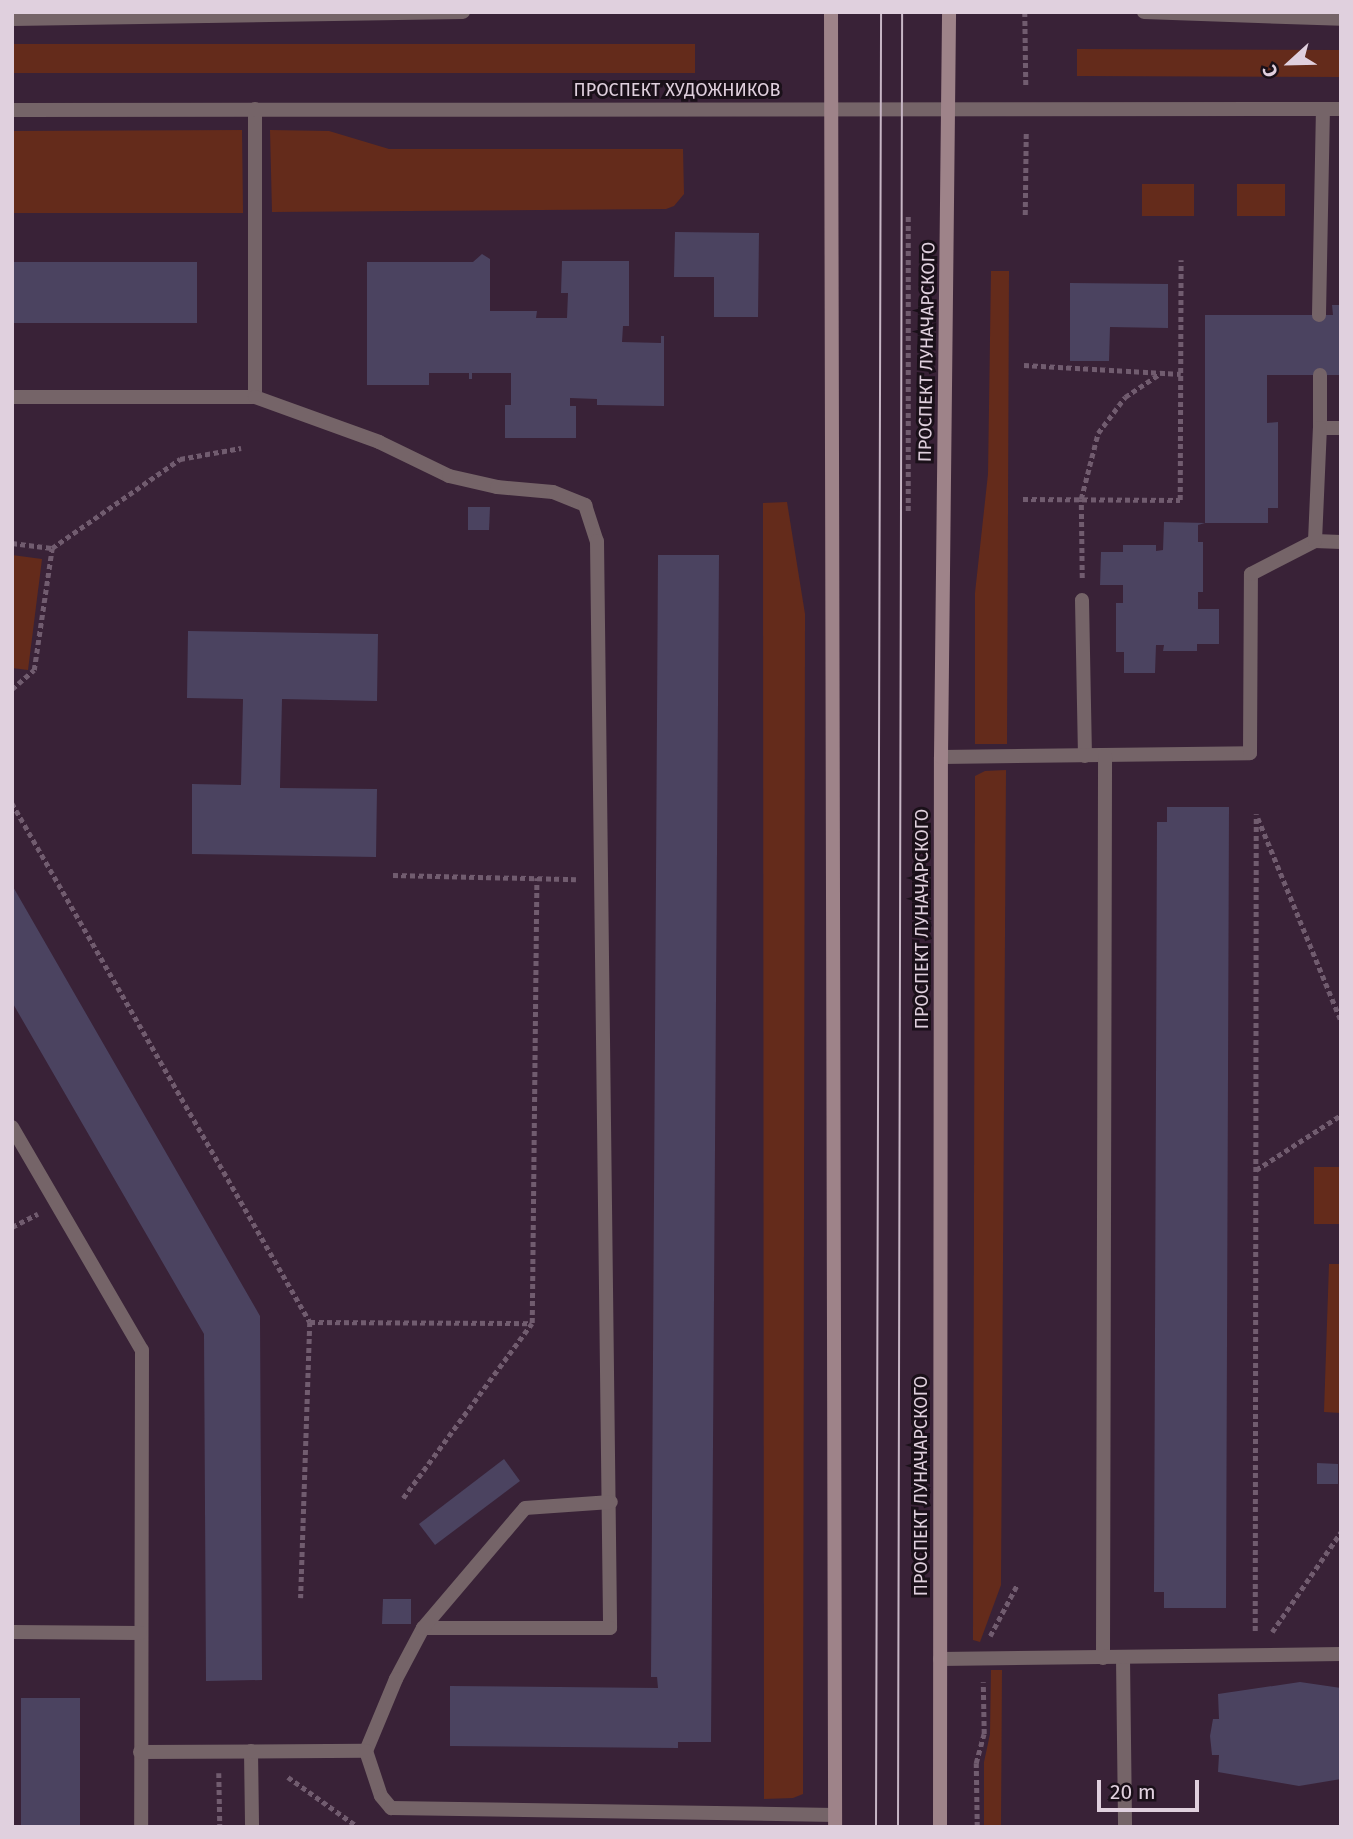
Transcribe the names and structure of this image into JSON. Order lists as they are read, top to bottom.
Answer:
{
  "streets": {
    "main road": ["ПРОСПЕКТ ЛУНАЧАРСКОГО"],
    "street": ["ПРОСПЕКТ ХУДОЖНИКОВ"]
  },
  "crossings": [
    ["ПРОСПЕКТ ХУДОЖНИКОВ", "ПРОСПЕКТ ЛУНАЧАРСКОГО"]
  ],
  "scale_bar": "20 m",
  "north": "left"
}
